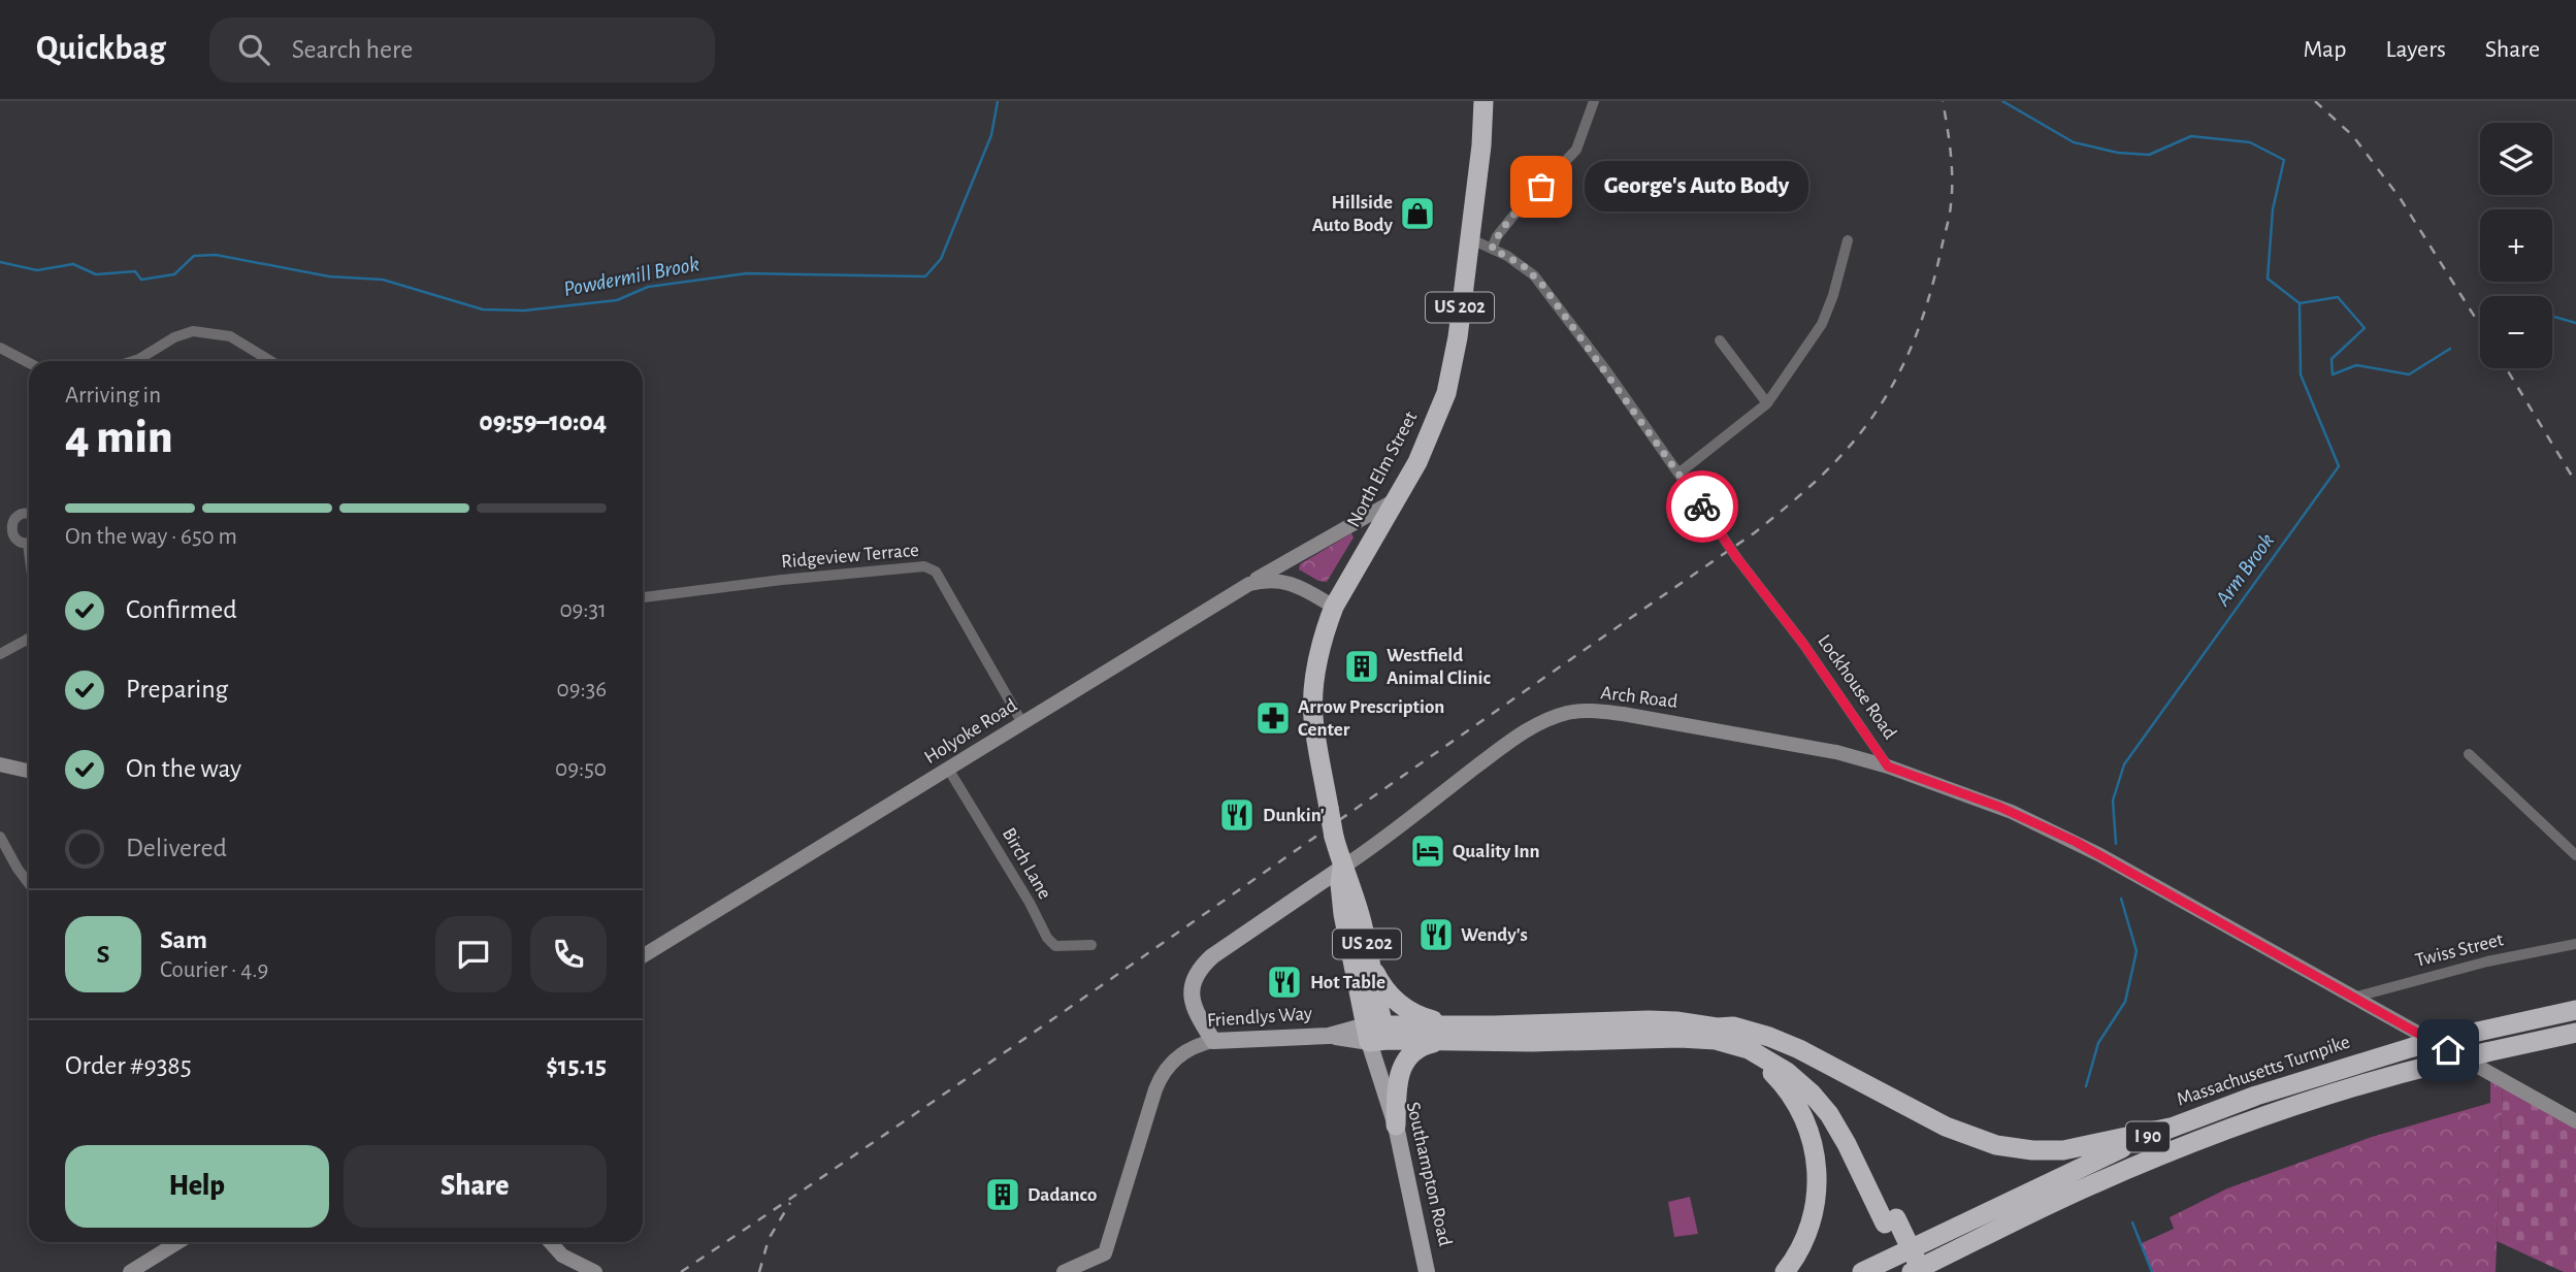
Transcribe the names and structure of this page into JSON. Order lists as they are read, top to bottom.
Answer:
{
  "streets": {
    "highway": [
      "US 202",
      "North Elm Street",
      "Massachusetts Turnpike",
      "I 90",
      "Southampton Road"
    ],
    "main road": ["Friendlys Way"],
    "street": [
      "Ridgeview Terrace",
      "Lockhouse Road",
      "Arch Road",
      "Holyoke Road",
      "Birch Lane",
      "Twiss Street"
    ]
  },
  "crossings": [
    ["North Elm Street", "Lockhouse Road"],
    ["North Elm Street", "Holyoke Road"],
    ["North Elm Street", "Southampton Road"],
    ["Ridgeview Terrace", "Holyoke Road"],
    ["Lockhouse Road", "Arch Road"],
    ["Lockhouse Road", "Twiss Street"],
    ["Arch Road", "Southampton Road"],
    ["Holyoke Road", "Birch Lane"],
    ["Friendlys Way", "Southampton Road"]
  ],
  "water": ["Powdermill Brook", "Arm Brook"],
  "places": {
    "other": ["George's Auto Body"],
    "shop": ["Hillside Auto Body"],
    "building": ["Westfield Animal Clinic", "Dadanco"],
    "pharmacy": ["Arrow Prescription Center"],
    "restaurant": ["Dunkin'", "Wendy's", "Hot Table"],
    "hotel": ["Quality Inn"]
  },
  "page": {
    "header": "Quickbag",
    "search": "Search here",
    "nav": ["Map", "Layers", "Share"],
    "map_buttons": ["+", "−"],
    "bubble": "George's Auto Body",
    "heading": ["4 min", "Arriving in", "09:59–10:04"],
    "panel": [
      "Sam",
      "Courier · 4.9",
      "Order #9385",
      "$15.15"
    ],
    "bar": "On the way · 650 m",
    "list": [
      ["Confirmed", "09:31"],
      ["Preparing", "09:36"],
      ["On the way", "09:50"],
      "Delivered"
    ],
    "round": "S",
    "buttons": ["Help", "Share"]
  }
}
